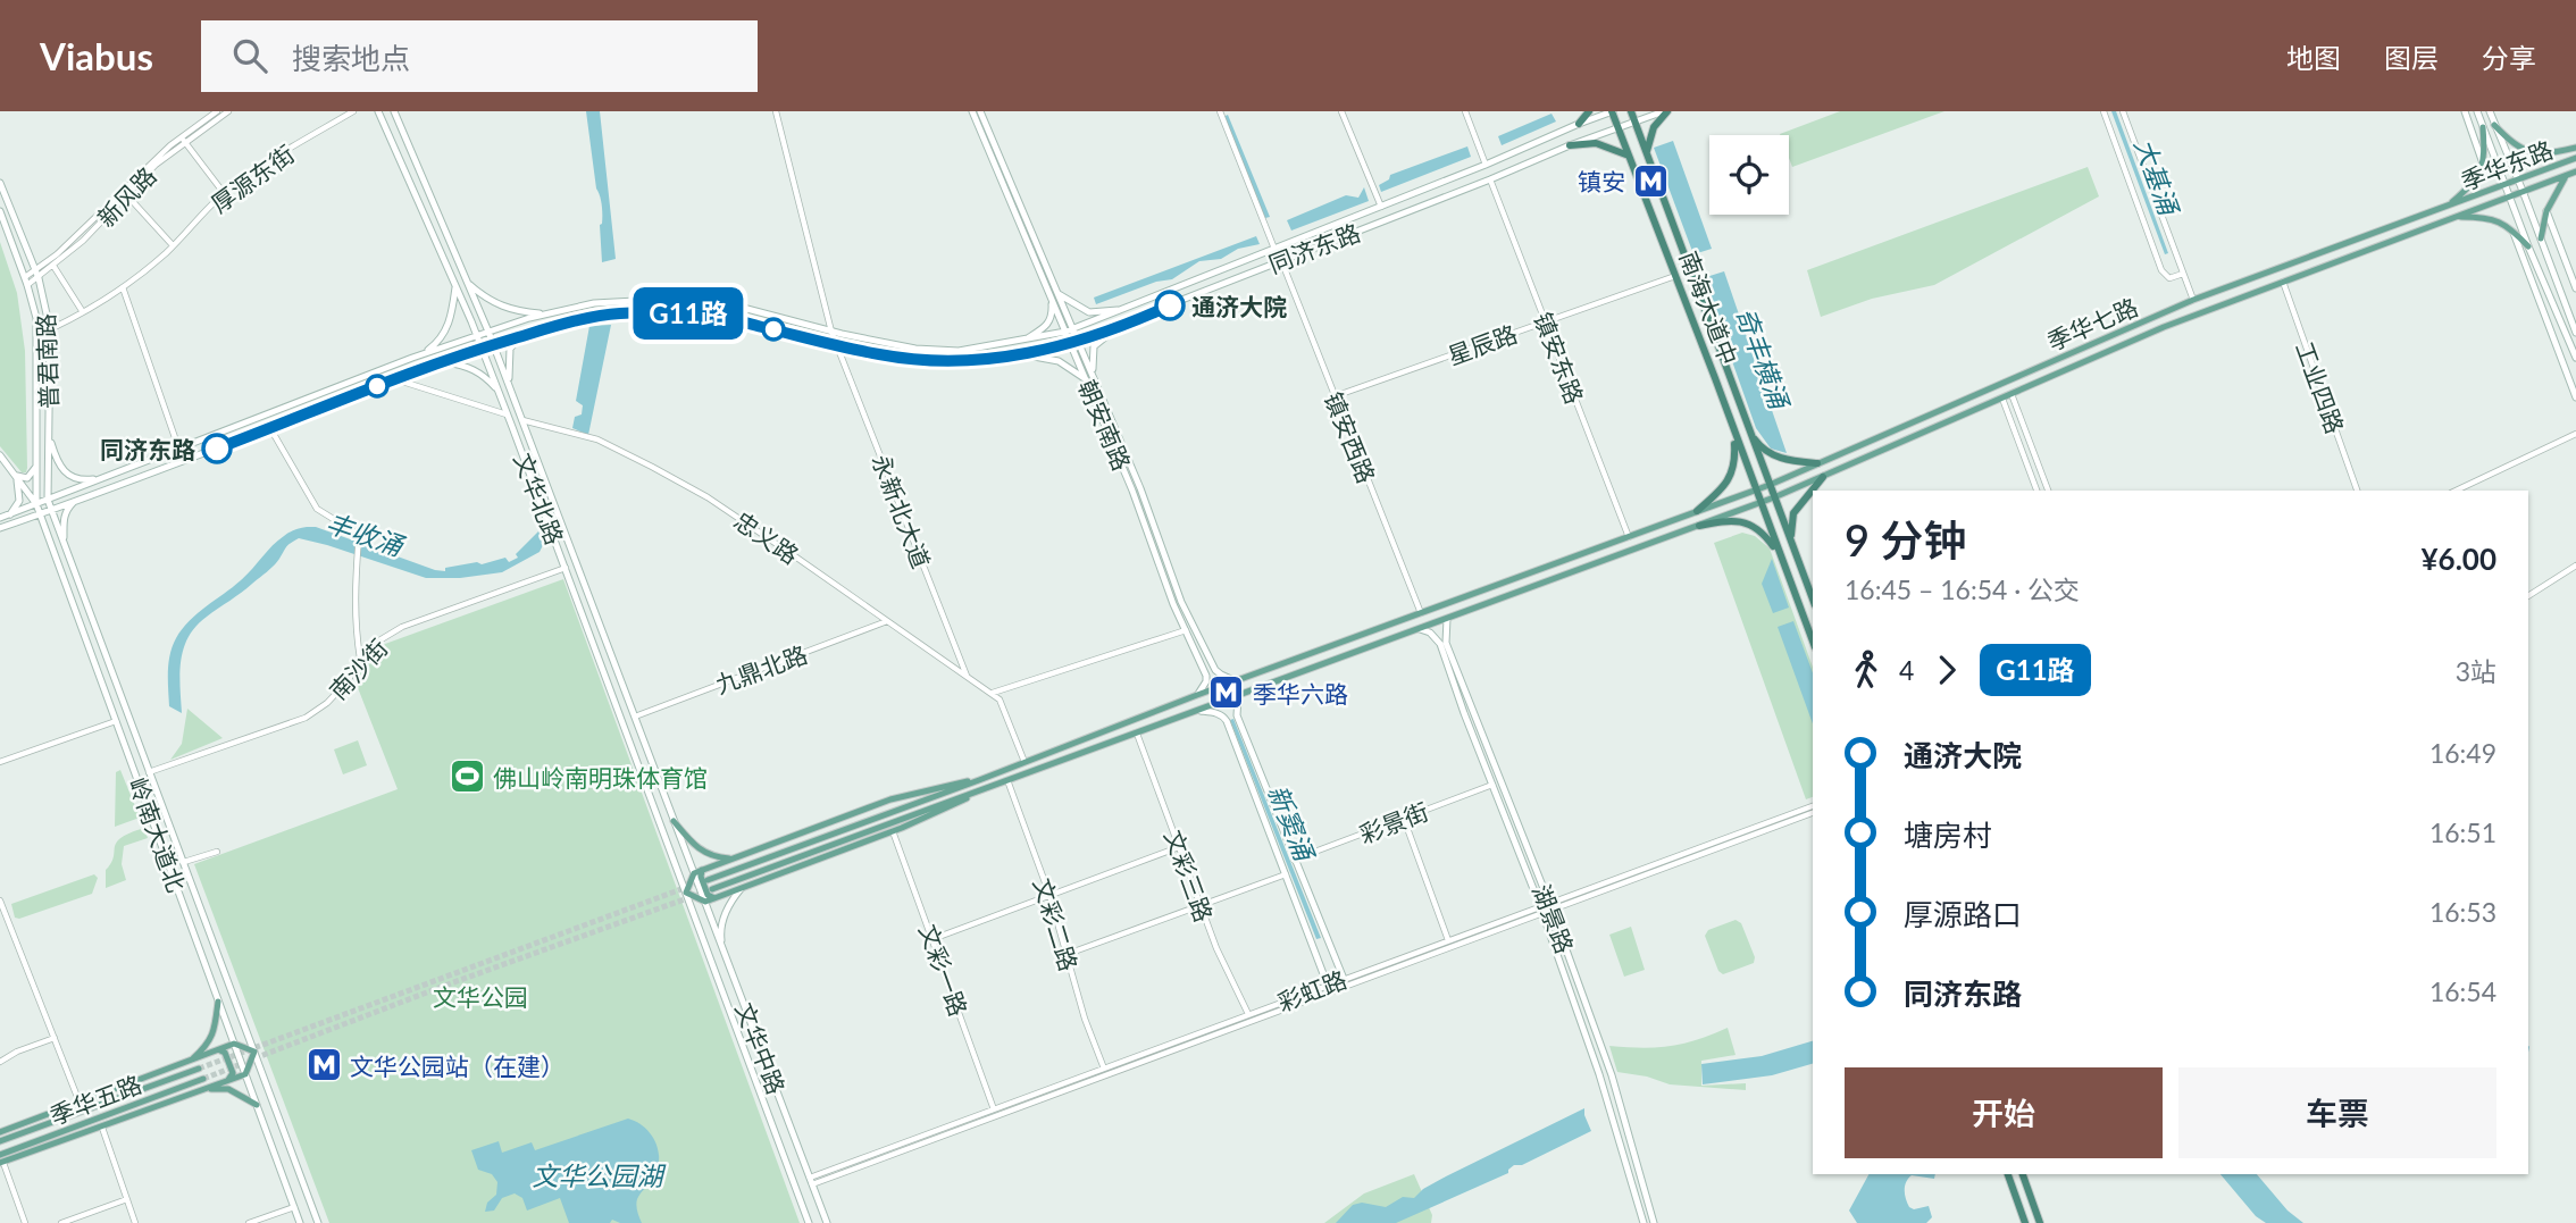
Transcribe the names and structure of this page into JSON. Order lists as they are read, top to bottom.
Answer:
{
  "streets": {
    "highway": ["南海大道中"],
    "main road": [
      "季华东路",
      "同济东路",
      "季华七路",
      "普君南路",
      "朝安南路",
      "文华北路",
      "岭南大道北",
      "湖景路",
      "文华中路",
      "季华五路"
    ],
    "street": [
      "厚源东街",
      "新风路",
      "星辰路",
      "镇安东路",
      "工业四路",
      "镇安西路",
      "永新北大道",
      "忠义路",
      "南沙街",
      "九鼎北路",
      "彩景街",
      "文彩三路",
      "文彩二路",
      "文彩一路",
      "彩虹路"
    ]
  },
  "crossings": [
    ["季华东路", "季华七路"],
    ["厚源东街", "普君南路"],
    ["新风路", "普君南路"],
    ["同济东路", "南海大道中"],
    ["同济东路", "镇安东路"],
    ["同济东路", "普君南路"],
    ["同济东路", "朝安南路"],
    ["同济东路", "镇安西路"],
    ["同济东路", "文华北路"],
    ["同济东路", "永新北大道"],
    ["同济东路", "岭南大道北"],
    ["南海大道中", "季华七路"],
    ["南海大道中", "星辰路"],
    ["季华七路", "工业四路"],
    ["星辰路", "镇安东路"],
    ["星辰路", "镇安西路"],
    ["普君南路", "岭南大道北"],
    ["文华北路", "忠义路"],
    ["文华北路", "南沙街"],
    ["文华北路", "九鼎北路"],
    ["文华北路", "文华中路"],
    ["永新北大道", "忠义路"],
    ["忠义路", "九鼎北路"],
    ["南沙街", "岭南大道北"],
    ["彩景街", "湖景路"],
    ["文彩三路", "彩虹路"],
    ["湖景路", "彩虹路"],
    ["文彩二路", "彩虹路"],
    ["文彩一路", "彩虹路"],
    ["彩虹路", "文华中路"]
  ],
  "water": [
    "大基涌",
    "奇丰横涌",
    "丰收涌",
    "新窦涌",
    "文华公园湖"
  ],
  "parks": ["文华公园"],
  "places": {
    "metro station": ["镇安", "季华六路", "文华公园站（在建）"],
    "other": ["通济大院", "同济东路"],
    "sports": ["佛山岭南明珠体育馆"]
  },
  "lines": ["bus line G11路"],
  "page": {
    "header": "Viabus",
    "search": "搜索地点",
    "nav": ["地图", "图层", "分享"],
    "on_map": "G11路",
    "heading": ["9 分钟", "16:45 – 16:54 · 公交", "¥6.00"],
    "legs": ["4", "G11路", "3站"],
    "list": [
      {
        "name": "通济大院",
        "value": "16:49"
      },
      {
        "name": "塘房村",
        "value": "16:51"
      },
      {
        "name": "厚源路口",
        "value": "16:53"
      },
      {
        "name": "同济东路",
        "value": "16:54"
      }
    ],
    "buttons": ["开始", "车票"]
  }
}
